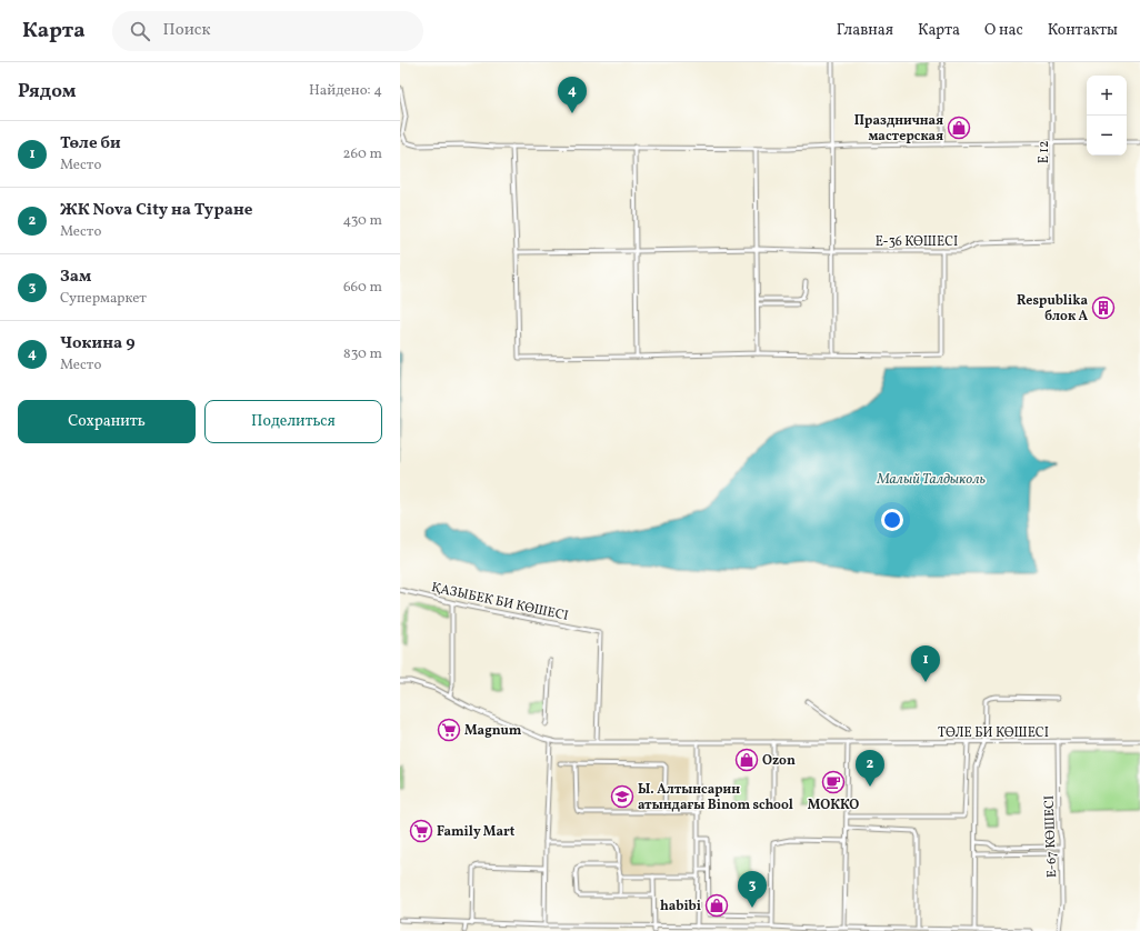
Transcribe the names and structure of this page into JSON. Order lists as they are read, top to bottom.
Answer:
{
  "streets": {
    "street": [
      "E 12",
      "Е-36 КӨШЕСІ",
      "ҚАЗЫБЕК БИ КӨШЕСІ",
      "ТӨЛЕ БИ КӨШЕСІ",
      "Е-67 КӨШЕСІ"
    ]
  },
  "crossings": [
    ["E 12", "Е-36 КӨШЕСІ"],
    ["ҚАЗЫБЕК БИ КӨШЕСІ", "ТӨЛЕ БИ КӨШЕСІ"],
    ["ТӨЛЕ БИ КӨШЕСІ", "Е-67 КӨШЕСІ"]
  ],
  "water": ["Малый Талдыколь"],
  "places": {
    "shop": ["Праздничная мастерская", "Ozon", "habibi"],
    "building": ["Respublika блок А"],
    "supermarket": ["Magnum", "Family Mart"],
    "cafe": ["МОККО"],
    "school or university": ["Ы. Алтынсарин атындағы Binom school"]
  },
  "page": {
    "header": "Карта",
    "search": "Поиск",
    "nav": [
      "Главная",
      "Карта",
      "О нас",
      "Контакты"
    ],
    "heading": ["Рядом", "Найдено: 4"],
    "map_buttons": ["+", "−"],
    "pins": [
      "4",
      "1",
      "2",
      "3"
    ],
    "list": [
      {
        "mark": "1",
        "name": "Төле би",
        "note": "Место",
        "value": "260 m"
      },
      {
        "mark": "2",
        "name": "ЖК Nova City на Туране",
        "note": "Место",
        "value": "430 m"
      },
      {
        "mark": "3",
        "name": "Зам",
        "note": "Супермаркет",
        "value": "660 m"
      },
      {
        "mark": "4",
        "name": "Чокина 9",
        "note": "Место",
        "value": "830 m"
      }
    ],
    "buttons": ["Сохранить", "Поделиться"]
  }
}
